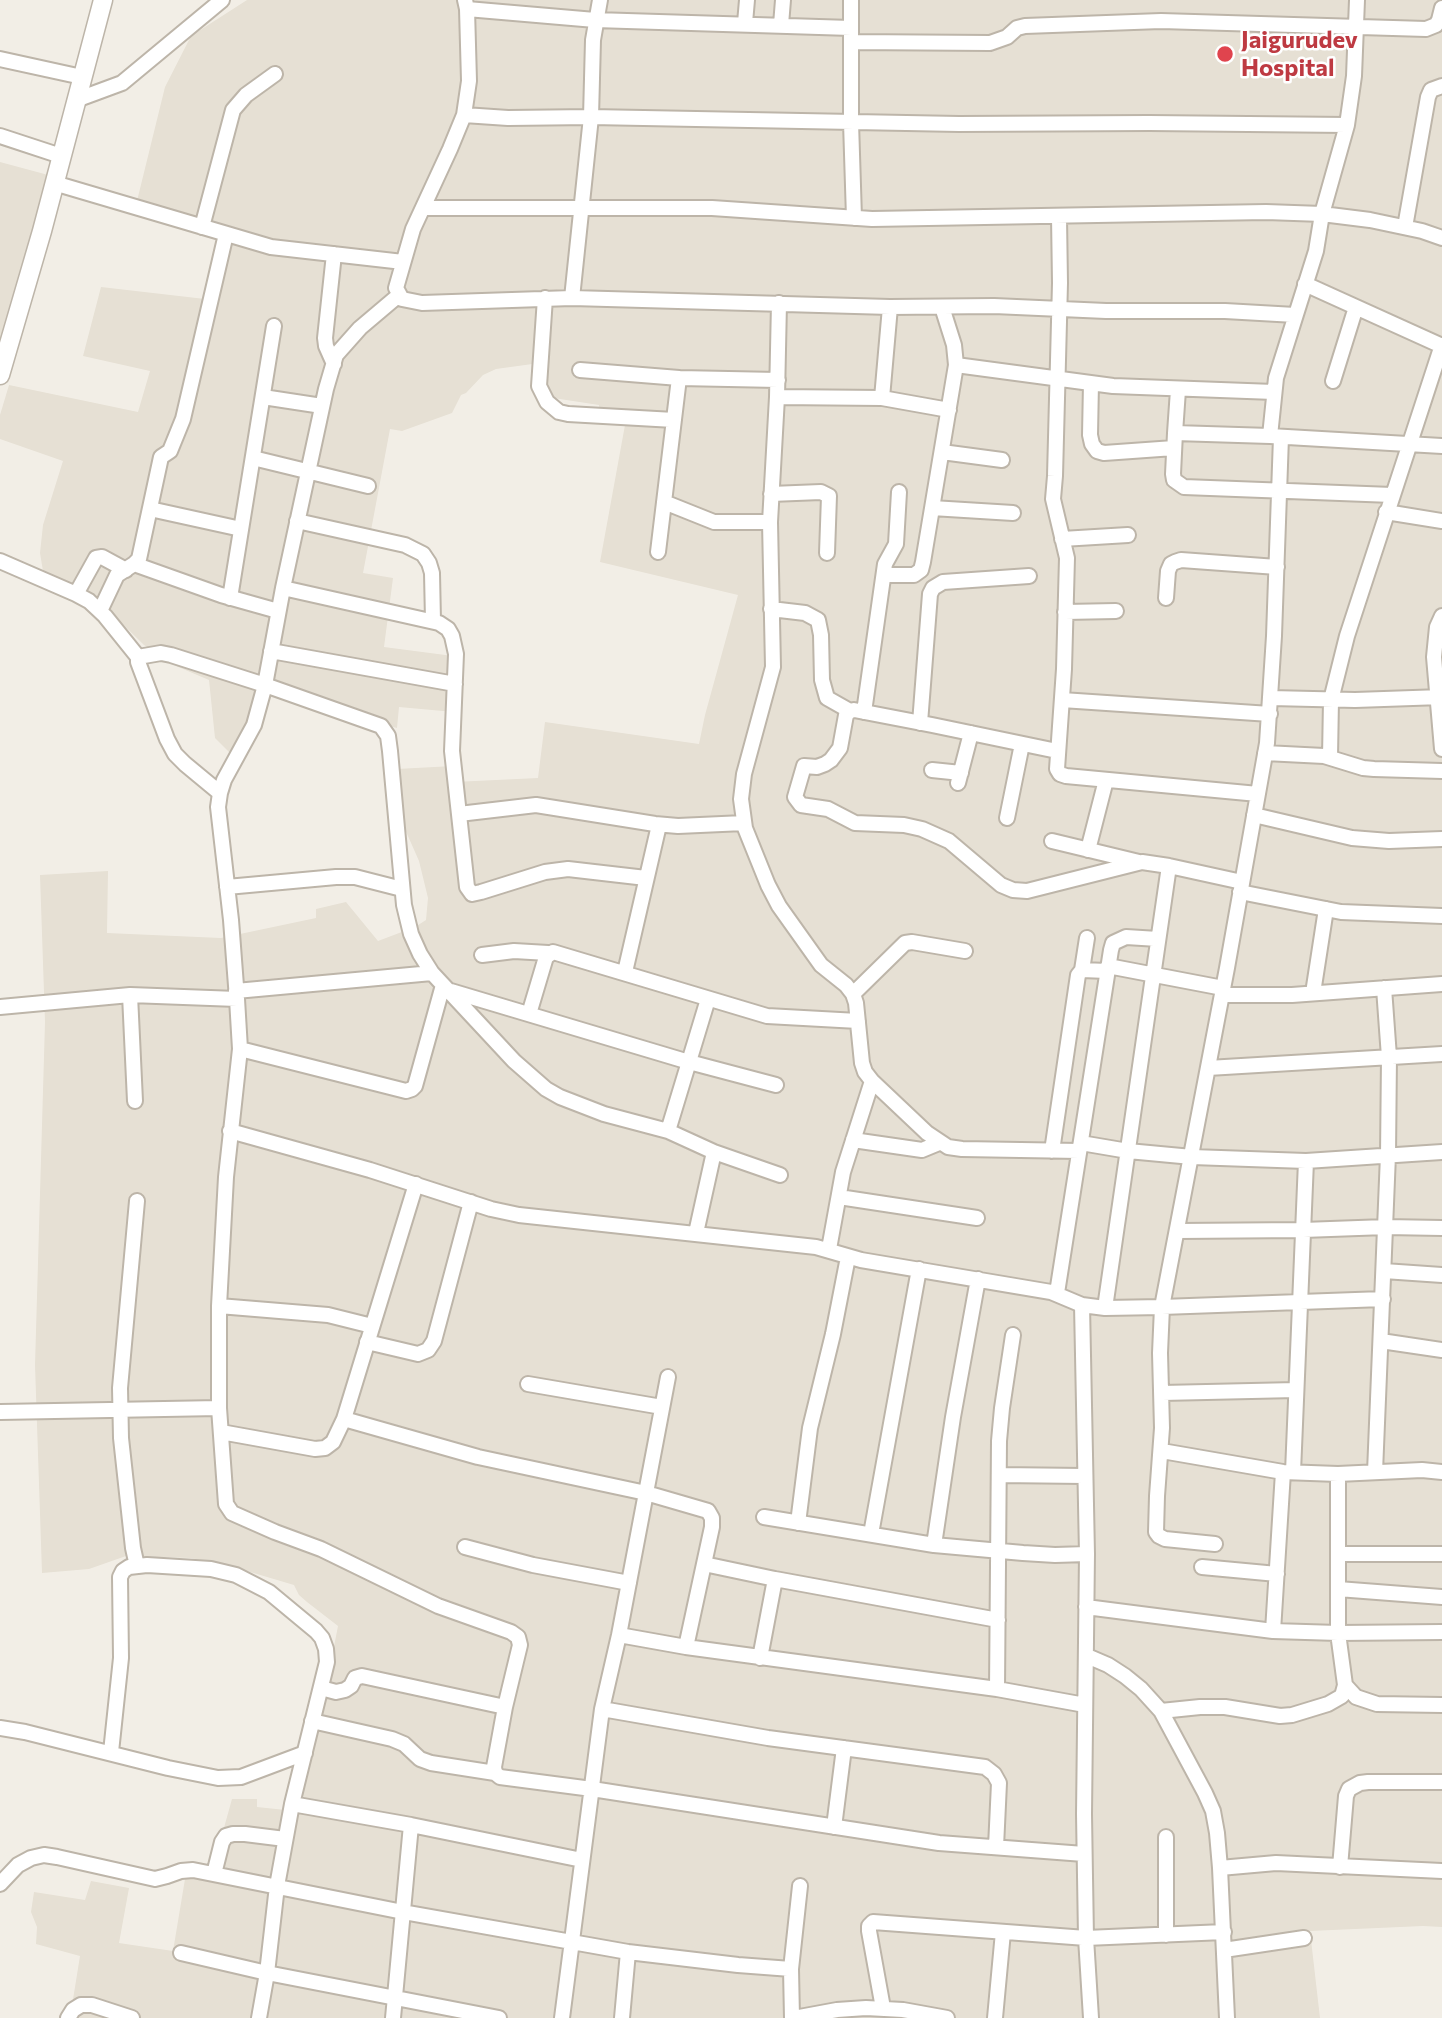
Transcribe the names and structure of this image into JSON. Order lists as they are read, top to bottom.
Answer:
{
  "places": ["Jaigurudev Hospital"]
}
